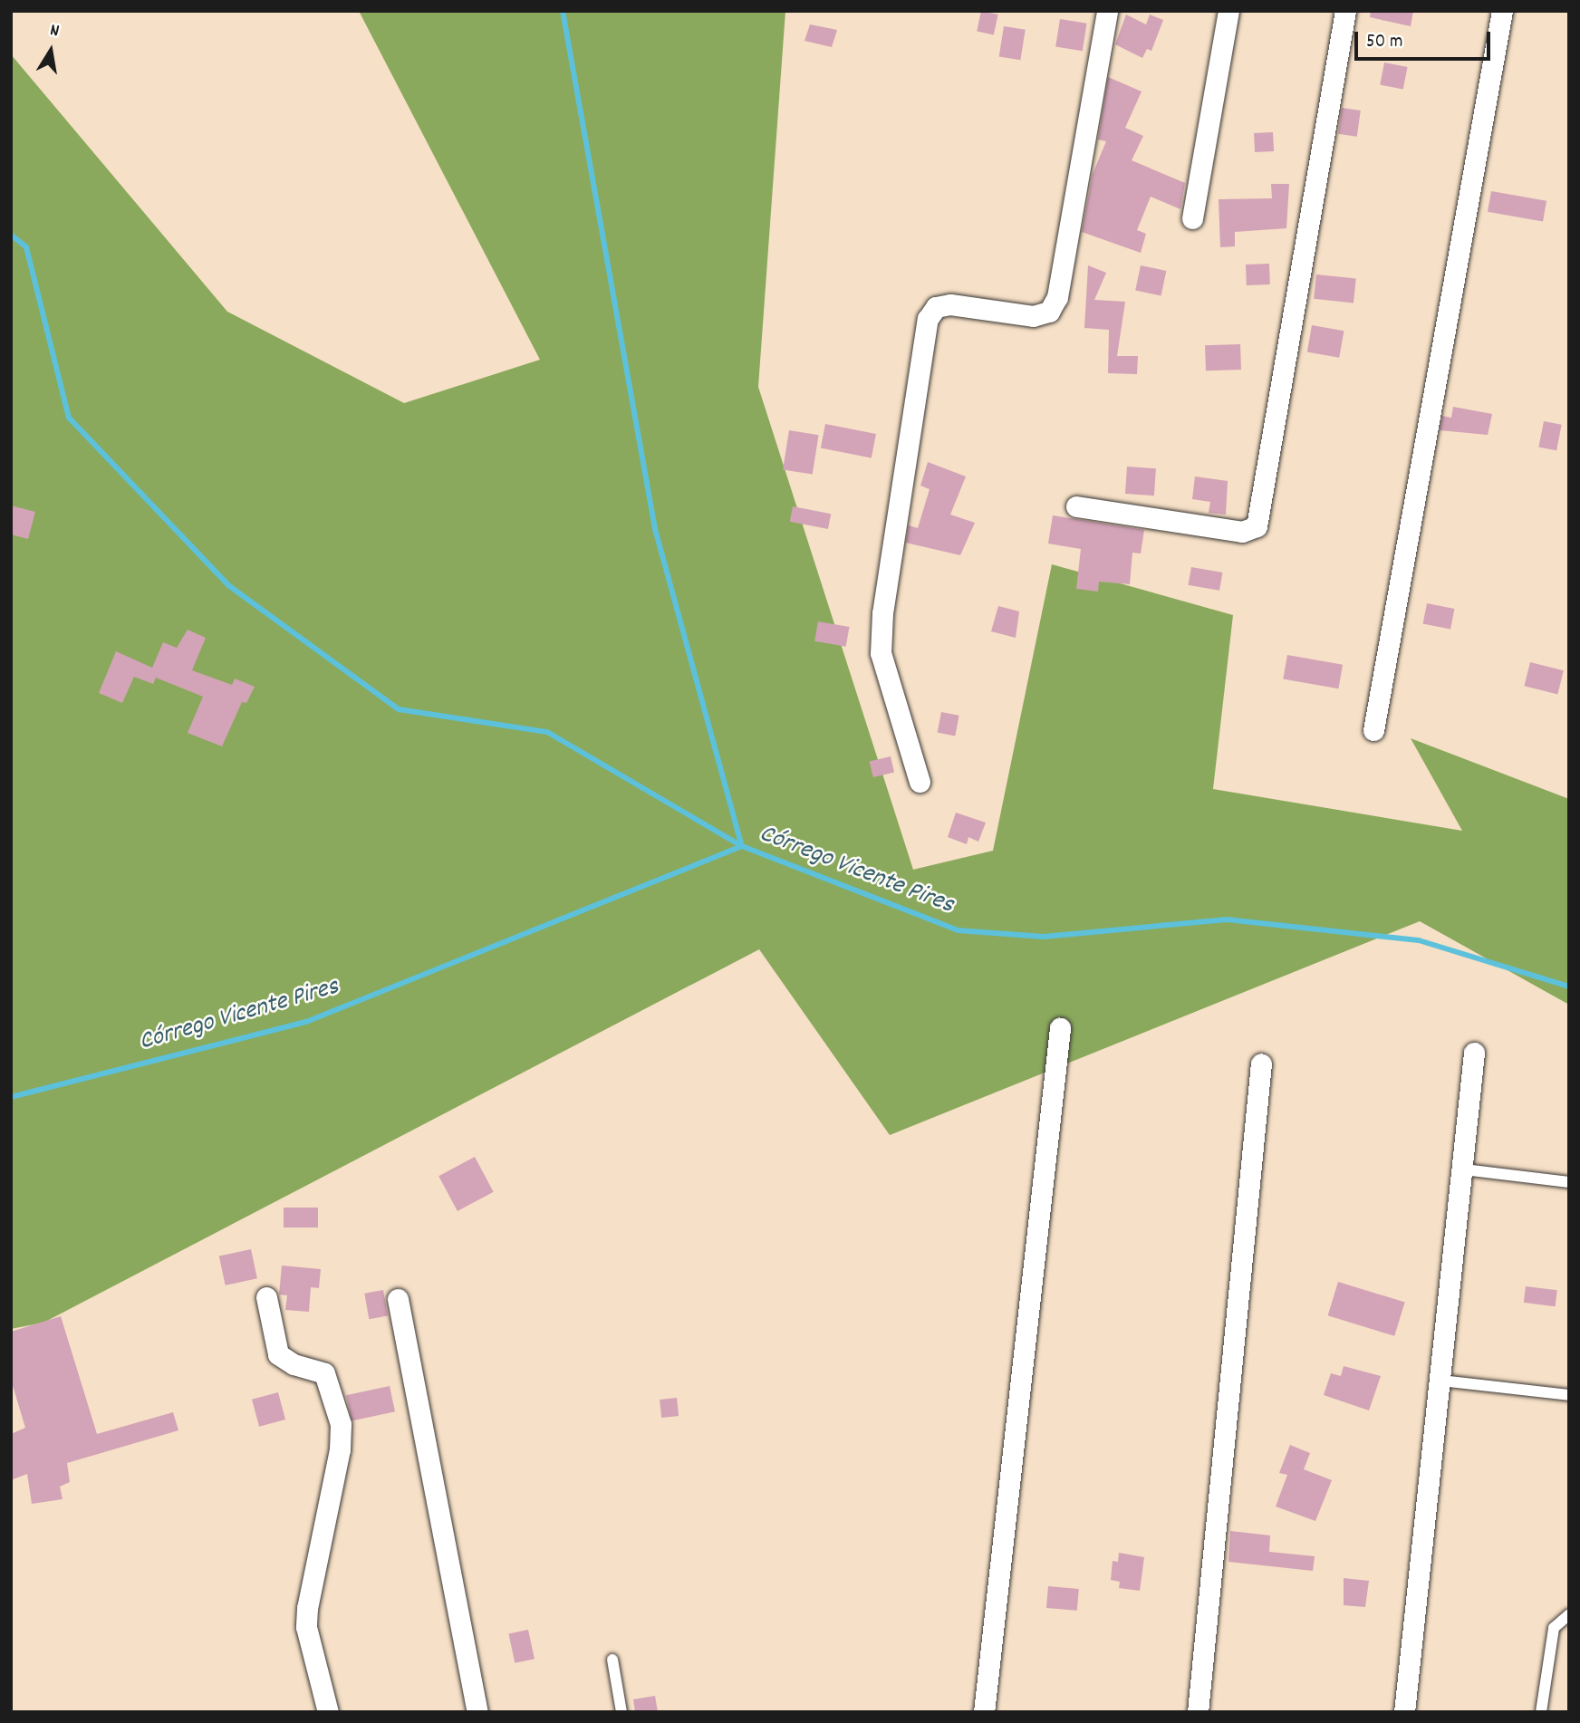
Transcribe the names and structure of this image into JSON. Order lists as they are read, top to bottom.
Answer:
{
  "water": ["Córrego Vicente Pires"],
  "scale_bar": "50 m",
  "north": "top"
}
